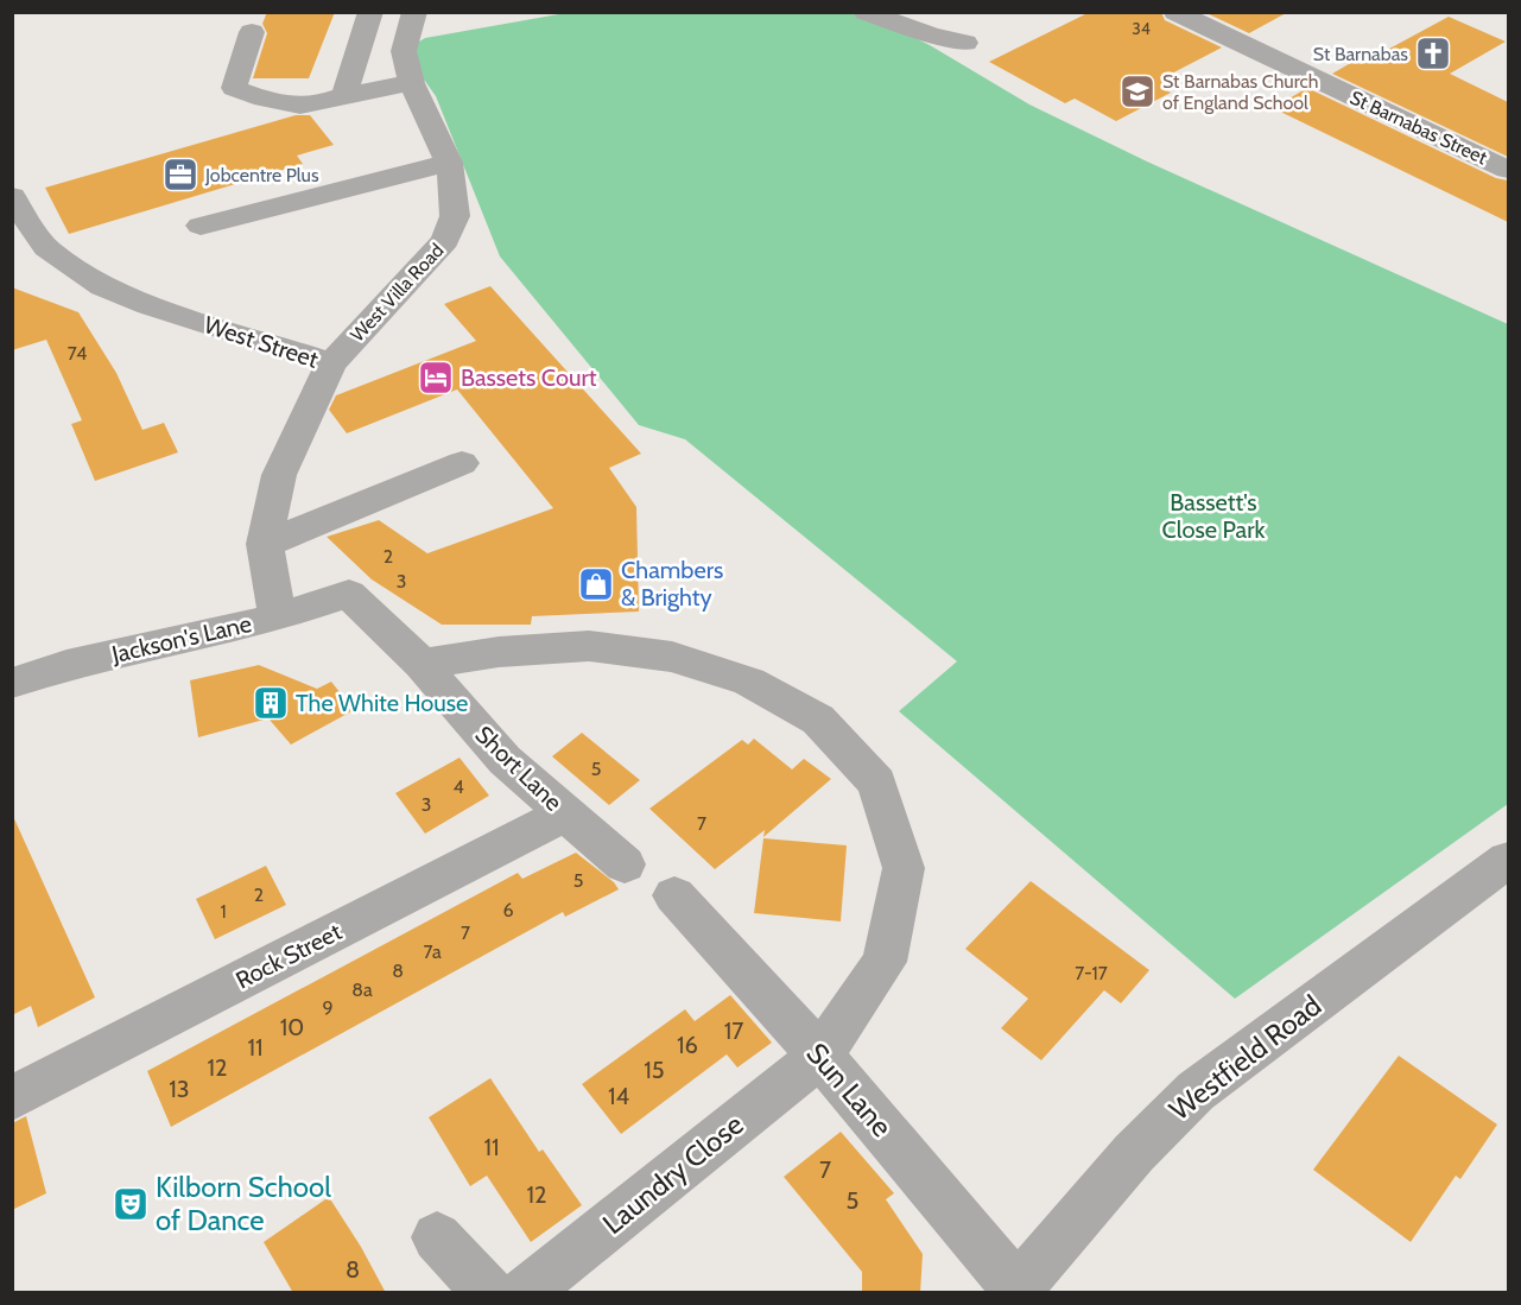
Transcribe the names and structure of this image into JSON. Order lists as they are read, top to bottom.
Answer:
{
  "streets": {
    "street": [
      "St Barnabas Street",
      "West Villa Road",
      "West Street",
      "Jackson's Lane",
      "Short Lane",
      "Rock Street",
      "Westfield Road",
      "Sun Lane",
      "Laundry Close"
    ]
  },
  "crossings": [
    ["West Villa Road", "West Street"],
    ["West Street", "Jackson's Lane"],
    ["Jackson's Lane", "Short Lane"],
    ["Short Lane", "Rock Street"],
    ["Short Lane", "Laundry Close"],
    ["Westfield Road", "Sun Lane"],
    ["Sun Lane", "Laundry Close"]
  ],
  "parks": ["Bassett's Close Park"],
  "places": {
    "church": ["St Barnabas"],
    "school or university": ["St Barnabas Church of England School"],
    "office": ["Jobcentre Plus"],
    "hotel": ["Bassets Court"],
    "shop": ["Chambers & Brighty"],
    "building": ["The White House"],
    "theatre": ["Kilborn School of Dance"]
  },
  "house_numbers": [
    "34",
    "74",
    "2",
    "3",
    "5",
    "4",
    "3",
    "7",
    "5",
    "2",
    "6",
    "1",
    "7",
    "7a",
    "8",
    "7-17",
    "8a",
    "9",
    "10",
    "17",
    "16",
    "11",
    "12",
    "15",
    "13",
    "14",
    "11",
    "7",
    "12",
    "5",
    "8"
  ]
}
